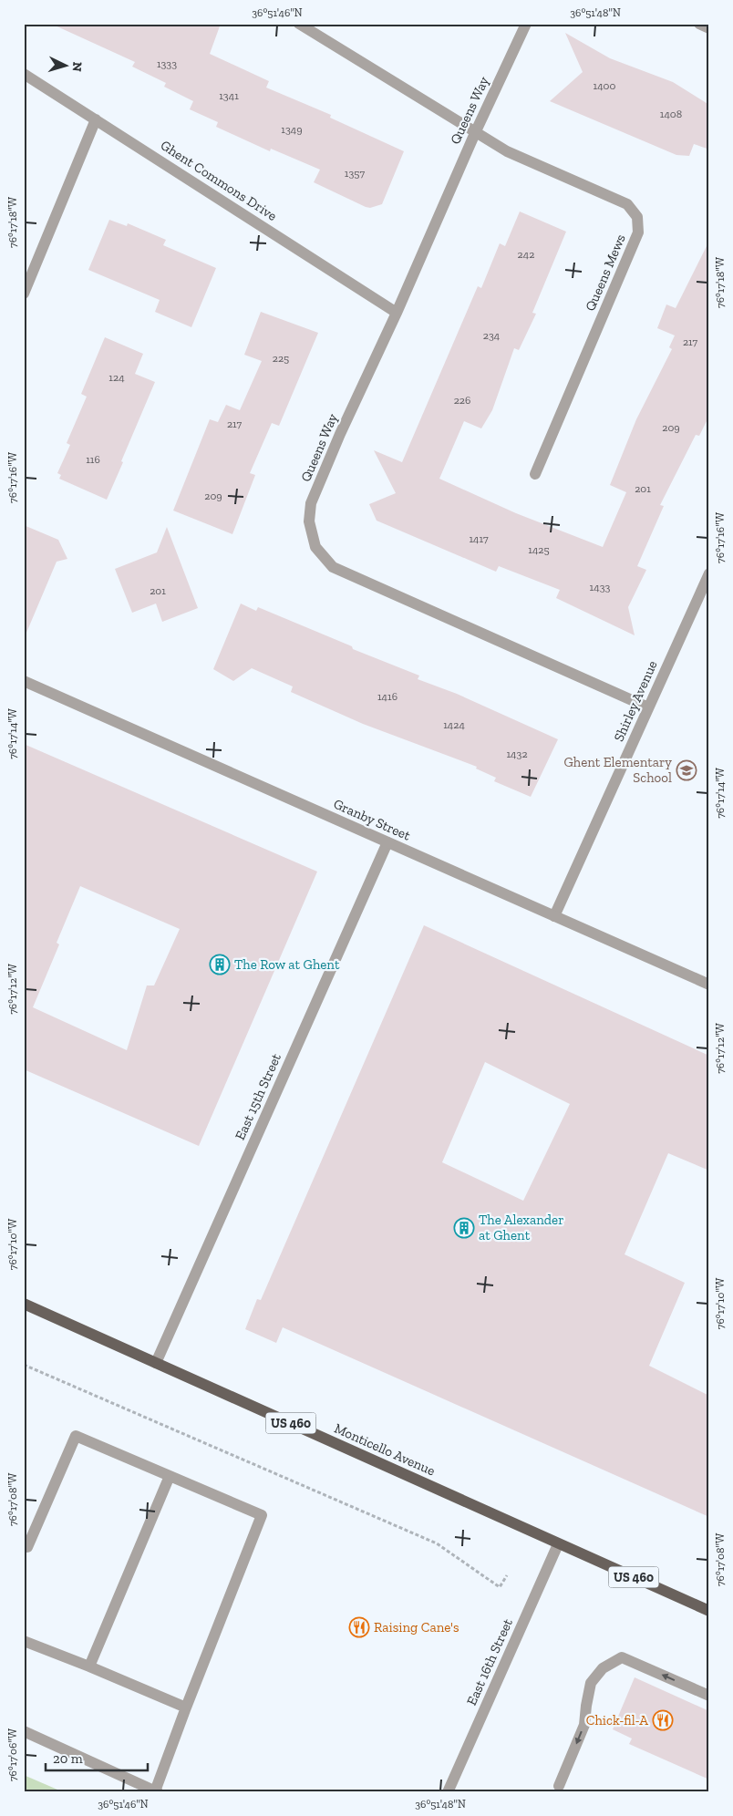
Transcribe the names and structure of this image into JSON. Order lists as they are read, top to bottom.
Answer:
{
  "streets": {
    "main road": ["US 460", "Monticello Avenue"],
    "street": [
      "Queens Way",
      "Ghent Commons Drive",
      "Queens Mews",
      "Shirley Avenue",
      "Granby Street",
      "East 15th Street",
      "East 16th Street"
    ]
  },
  "crossings": [
    ["Queens Way", "Ghent Commons Drive"],
    ["Queens Way", "Queens Mews"],
    ["Queens Way", "Shirley Avenue"],
    ["Shirley Avenue", "Granby Street"],
    ["Granby Street", "East 15th Street"],
    ["East 15th Street", "Monticello Avenue"],
    ["Monticello Avenue", "East 16th Street"]
  ],
  "places": {
    "school or university": ["Ghent Elementary School"],
    "building": ["The Row at Ghent", "The Alexander at Ghent"],
    "restaurant": ["Raising Cane's", "Chick-fil-A"]
  },
  "house_numbers": [
    "1333",
    "1400",
    "1341",
    "1408",
    "1349",
    "1357",
    "242",
    "234",
    "217",
    "225",
    "124",
    "226",
    "217",
    "209",
    "116",
    "201",
    "209",
    "1417",
    "1425",
    "1433",
    "201",
    "1416",
    "1424",
    "1432"
  ],
  "scale_bar": "20 m",
  "north": "right",
  "coordinates": [
    "36°51'46\"N",
    "36°51'48\"N",
    "76°17'18\"W",
    "76°17'16\"W",
    "76°17'14\"W",
    "76°17'12\"W",
    "76°17'10\"W",
    "76°17'08\"W",
    "76°17'06\"W"
  ]
}
